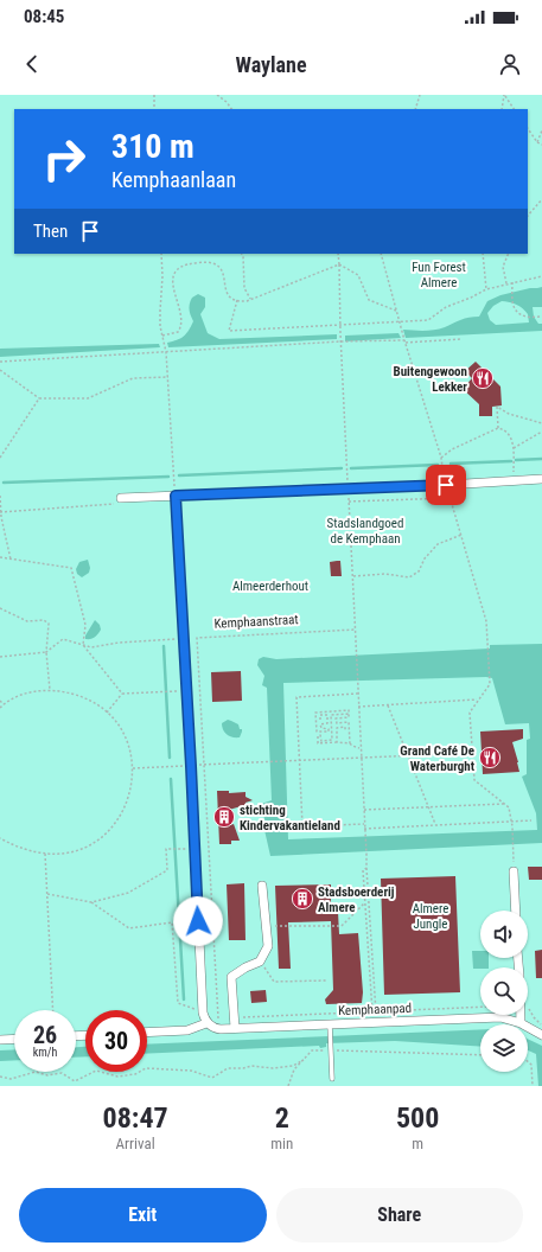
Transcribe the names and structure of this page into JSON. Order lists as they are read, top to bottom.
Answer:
{
  "streets": {
    "street": ["Kemphaanpad"],
    "path": ["Kemphaanstraat"]
  },
  "crossings": [
    ["Kemphaanstraat", "Kemphaanpad"]
  ],
  "parks": [
    "Fun Forest Almere",
    "Stadslandgoed de Kemphaan",
    "Almeerderhout",
    "Almere Jungle"
  ],
  "places": {
    "restaurant": ["Buitengewoon Lekker", "Grand Café De Waterburght"],
    "building": ["stichting Kindervakantieland", "Stadsboerderij Almere"]
  },
  "page": {
    "status": "08:45",
    "header": "Waylane",
    "turn": ["310 m", "Kemphaanlaan"],
    "then": "Then",
    "speed": "26 km/h",
    "limit": "30",
    "eta": [
      "08:47",
      "Arrival",
      "2",
      "min",
      "500",
      "m"
    ],
    "buttons": ["Exit", "Share"]
  }
}
